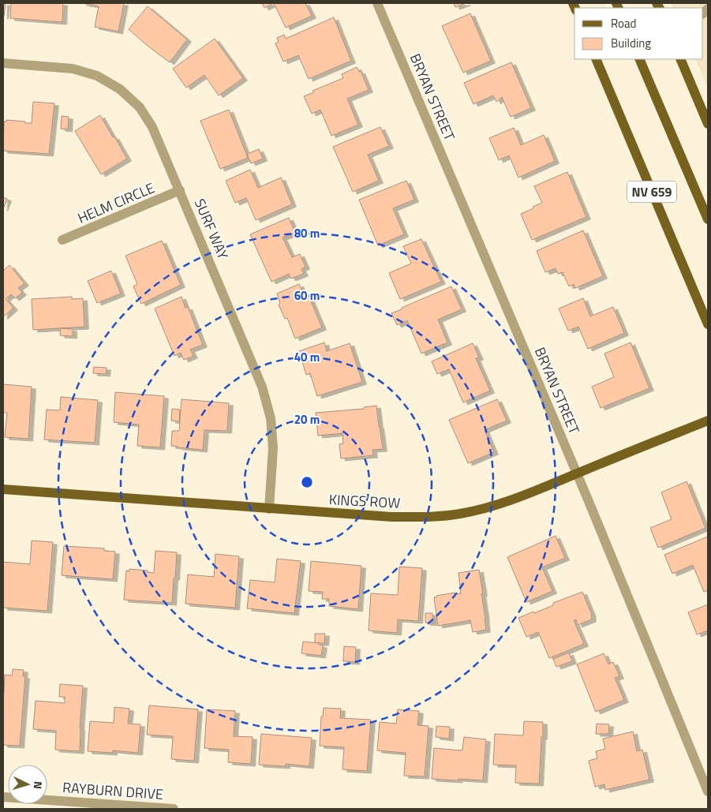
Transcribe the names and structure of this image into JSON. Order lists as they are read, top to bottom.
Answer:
{
  "streets": {
    "main road": ["NV 659", "KINGS ROW"],
    "street": [
      "BRYAN STREET",
      "HELM CIRCLE",
      "SURF WAY",
      "RAYBURN DRIVE"
    ]
  },
  "crossings": [
    ["BRYAN STREET", "KINGS ROW"],
    ["HELM CIRCLE", "SURF WAY"],
    ["SURF WAY", "KINGS ROW"]
  ],
  "legend": ["Road", "Building"],
  "north": "right",
  "rings": [
    "80 m",
    "60 m",
    "40 m",
    "20 m"
  ]
}
